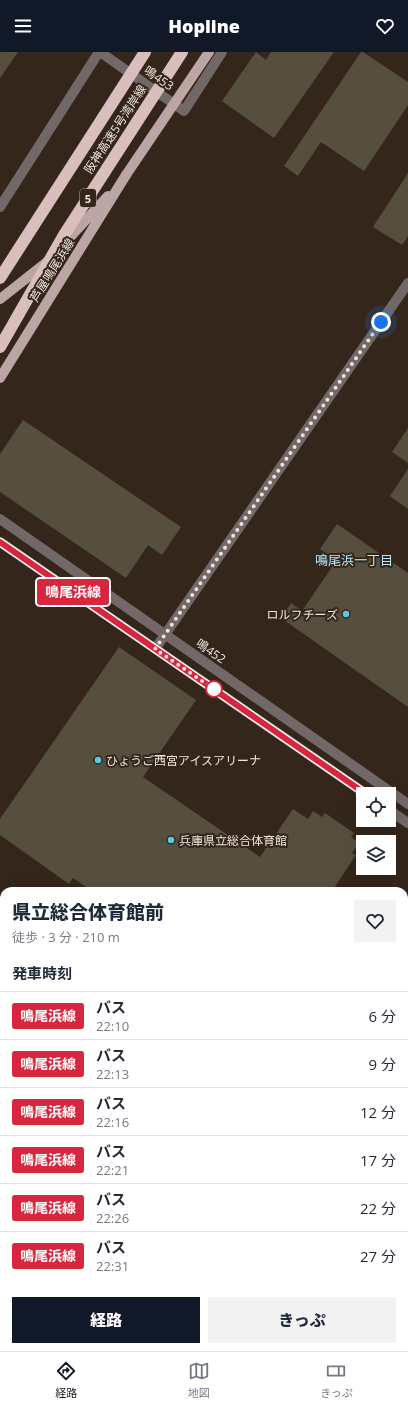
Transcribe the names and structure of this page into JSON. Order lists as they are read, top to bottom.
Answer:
{
  "streets": {
    "highway": ["阪神高速5号湾岸線", "5"],
    "main road": ["芦屋鳴尾浜線"],
    "street": ["鳴453", "鳴452"]
  },
  "districts": ["鳴尾浜一丁目"],
  "places": ["ロルフチーズ", "ひょうご西宮アイスアリーナ", "兵庫県立総合体育館"],
  "lines": ["bus line 鳴尾浜線"],
  "page": {
    "header": "Hopline",
    "on_map": "鳴尾浜線",
    "heading": [
      ["県立総合体育館前", "徒歩 · 3 分 · 210 m"],
      "発車時刻"
    ],
    "list": [
      {
        "mark": "鳴尾浜線",
        "name": "バス",
        "note": "22:10",
        "value": "6 分"
      },
      {
        "mark": "鳴尾浜線",
        "name": "バス",
        "note": "22:13",
        "value": "9 分"
      },
      {
        "mark": "鳴尾浜線",
        "name": "バス",
        "note": "22:16",
        "value": "12 分"
      },
      {
        "mark": "鳴尾浜線",
        "name": "バス",
        "note": "22:21",
        "value": "17 分"
      },
      {
        "mark": "鳴尾浜線",
        "name": "バス",
        "note": "22:26",
        "value": "22 分"
      },
      {
        "mark": "鳴尾浜線",
        "name": "バス",
        "note": "22:31",
        "value": "27 分"
      }
    ],
    "buttons": ["経路", "きっぷ"],
    "tabs": ["経路", "地図", "きっぷ"]
  }
}
